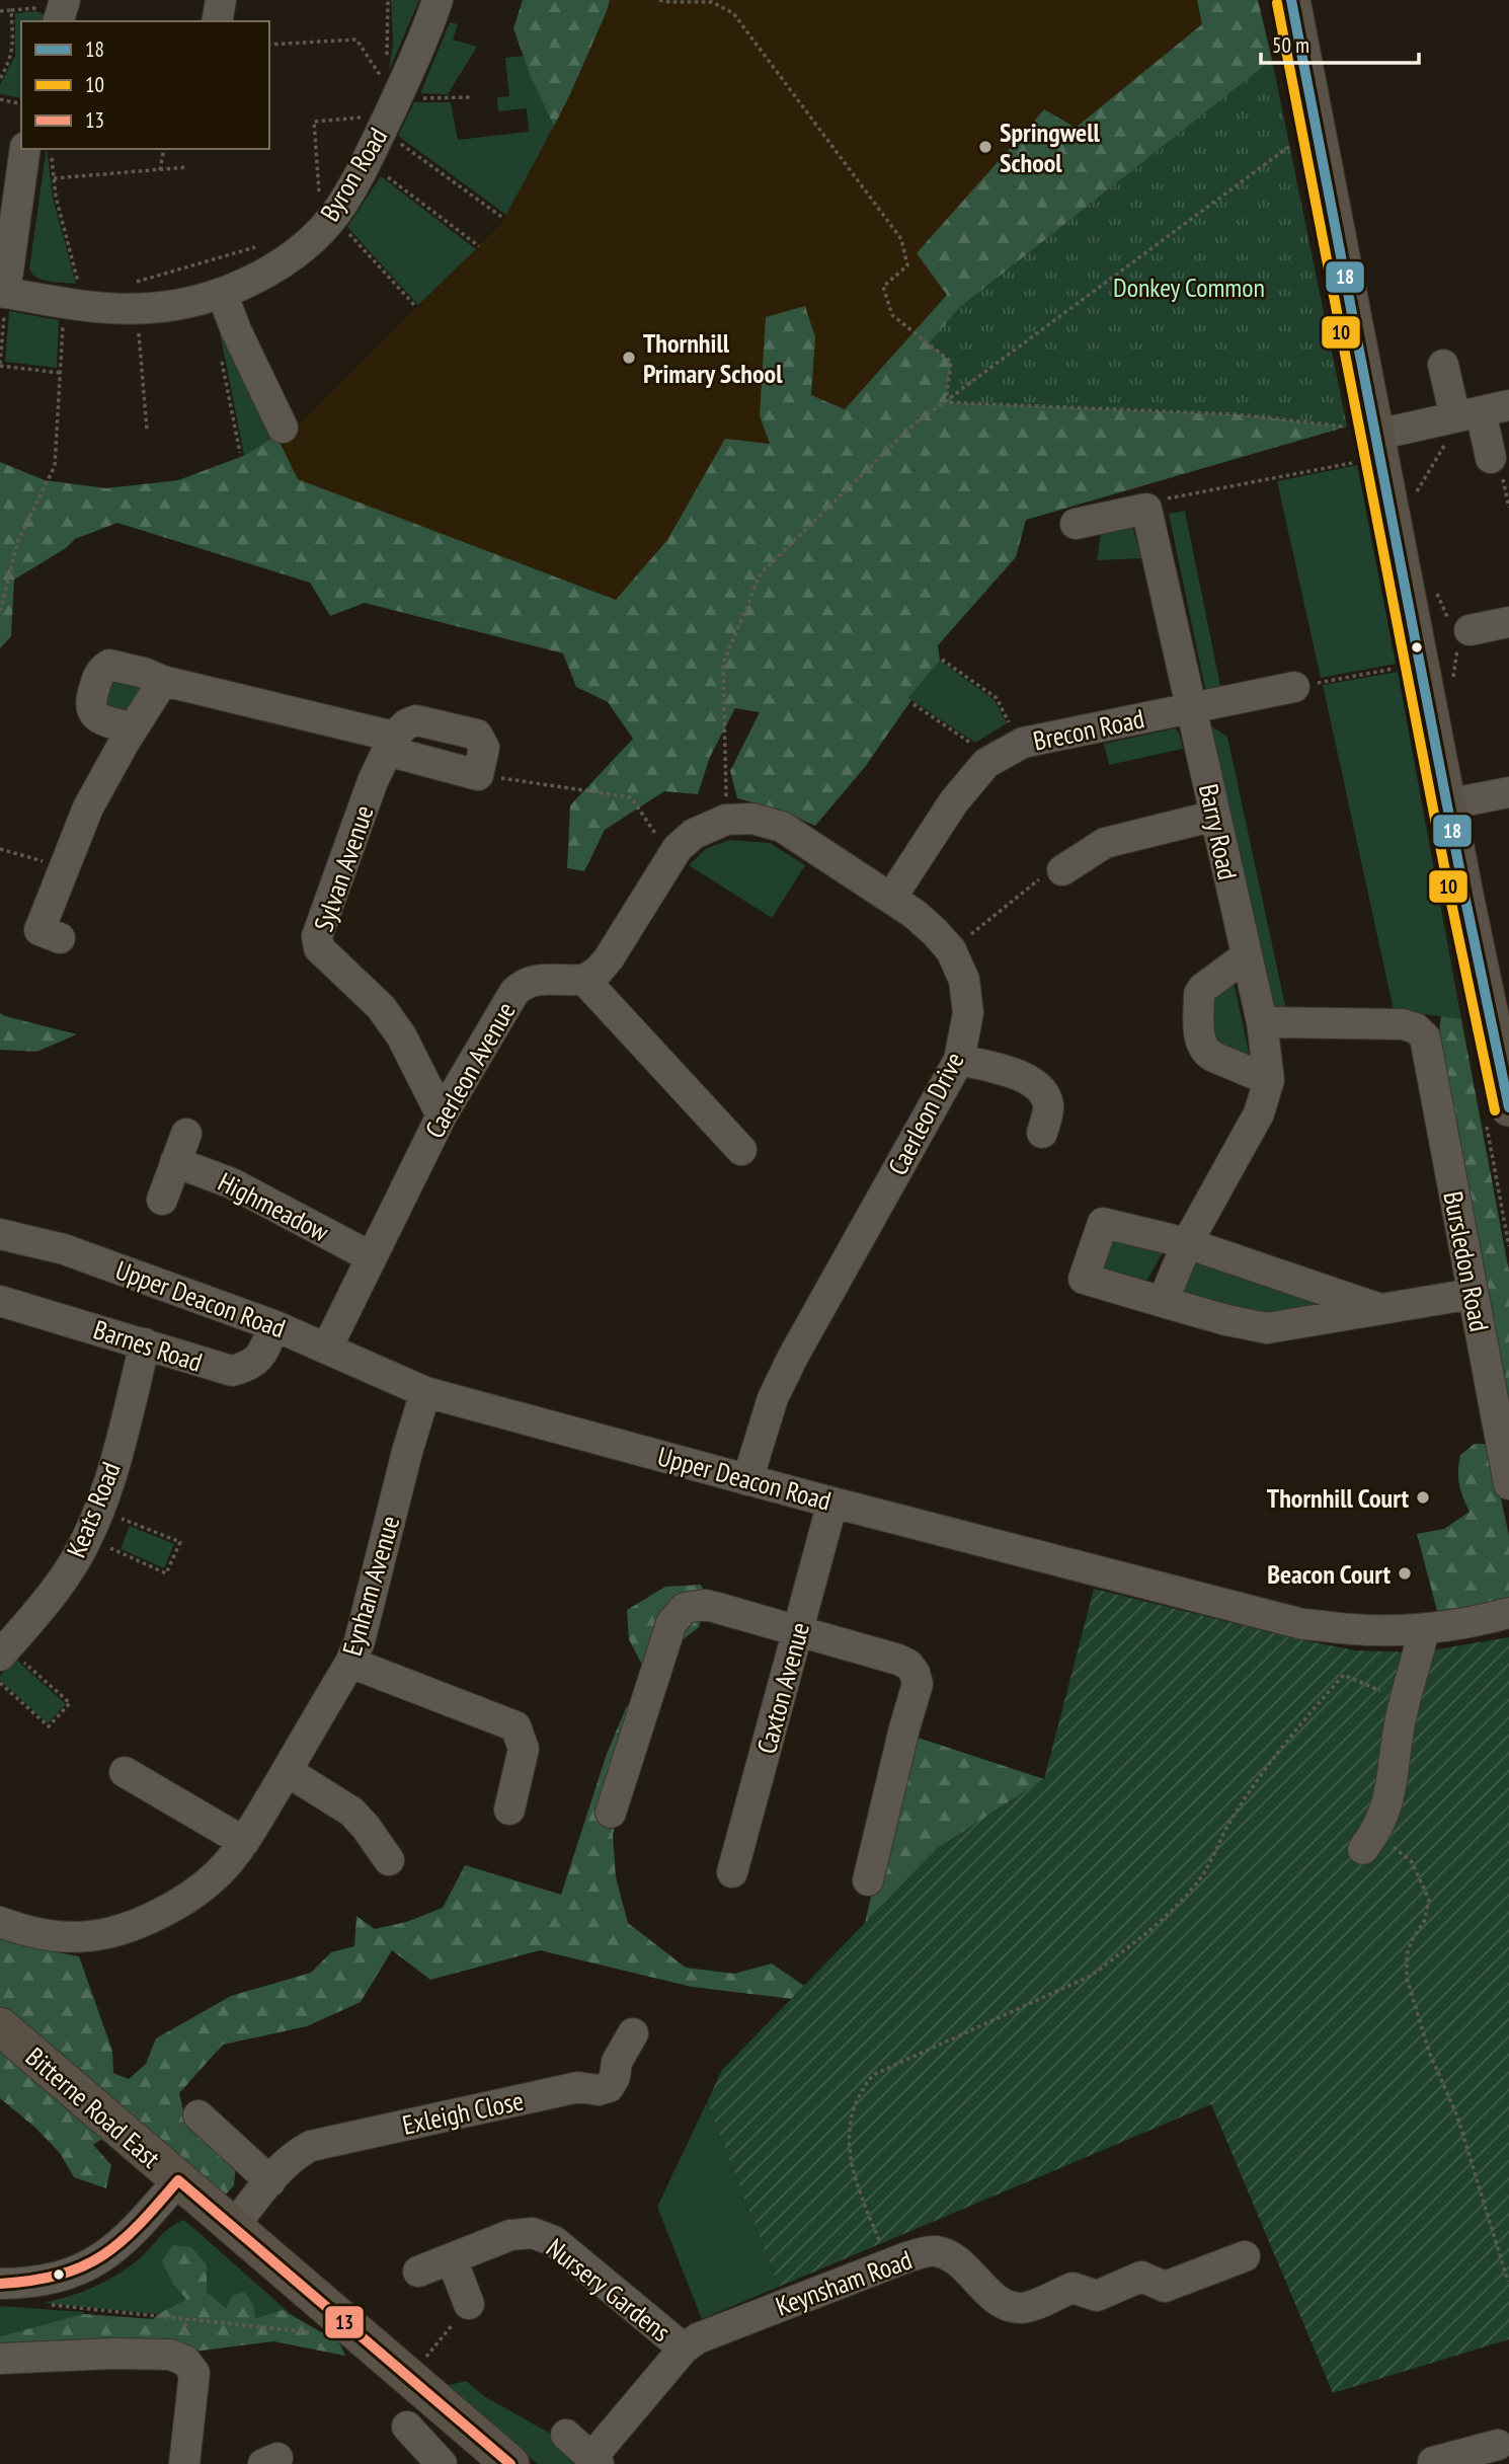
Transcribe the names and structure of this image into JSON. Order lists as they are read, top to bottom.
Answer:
{
  "streets": {
    "main road": ["Bitterne Road East"],
    "street": [
      "Byron Road",
      "Brecon Road",
      "Barry Road",
      "Sylvan Avenue",
      "Caerleon Avenue",
      "Caerleon Drive",
      "Highmeadow",
      "Bursledon Road",
      "Upper Deacon Road",
      "Barnes Road",
      "Keats Road",
      "Eynham Avenue",
      "Caxton Avenue",
      "Exleigh Close",
      "Keynsham Road",
      "Nursery Gardens"
    ]
  },
  "crossings": [
    ["Brecon Road", "Barry Road"],
    ["Barry Road", "Bursledon Road"],
    ["Sylvan Avenue", "Caerleon Avenue"],
    ["Caerleon Avenue", "Caerleon Drive"],
    ["Caerleon Avenue", "Highmeadow"],
    ["Caerleon Avenue", "Upper Deacon Road"],
    ["Caerleon Drive", "Upper Deacon Road"],
    ["Upper Deacon Road", "Barnes Road"],
    ["Upper Deacon Road", "Eynham Avenue"],
    ["Upper Deacon Road", "Caxton Avenue"],
    ["Barnes Road", "Keats Road"],
    ["Bitterne Road East", "Exleigh Close"],
    ["Keynsham Road", "Nursery Gardens"]
  ],
  "parks": ["Donkey Common"],
  "places": [
    "Springwell School",
    "Thornhill Primary School",
    "Thornhill Court",
    "Beacon Court"
  ],
  "lines": ["transit line 18", "transit line 10", "transit line 13"],
  "legend": ["18", "10", "13"],
  "scale_bar": "50 m"
}
